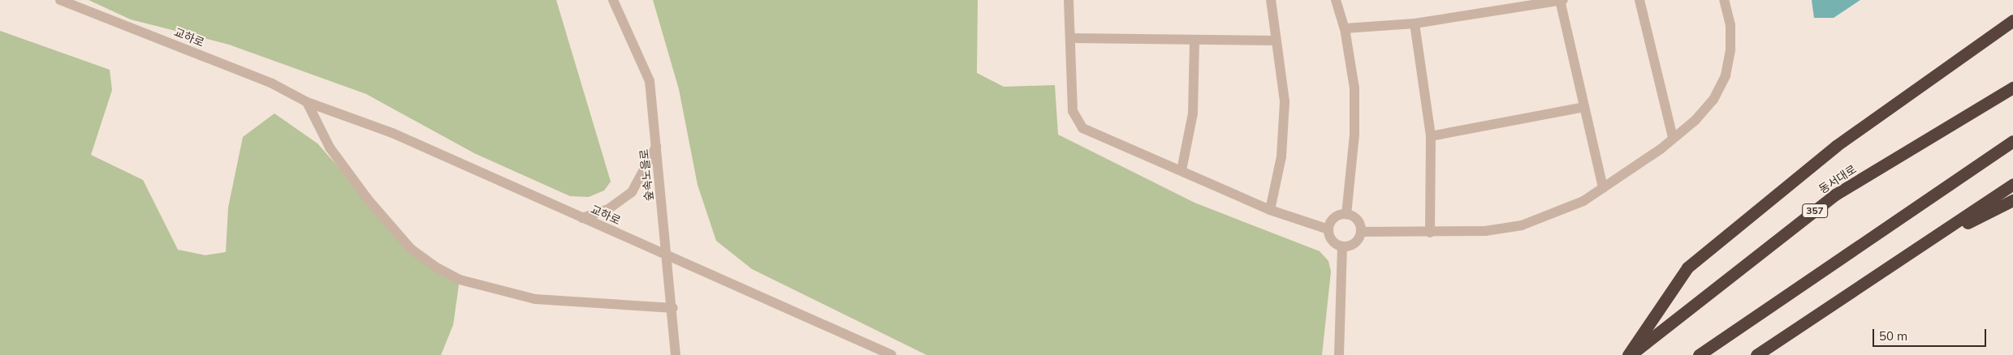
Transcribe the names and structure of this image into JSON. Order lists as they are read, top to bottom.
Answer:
{
  "streets": {
    "highway": ["동서대로", "357"],
    "street": ["교하로", "숲속노을로"]
  },
  "crossings": [
    ["교하로", "숲속노을로"]
  ],
  "scale_bar": "50 m"
}
